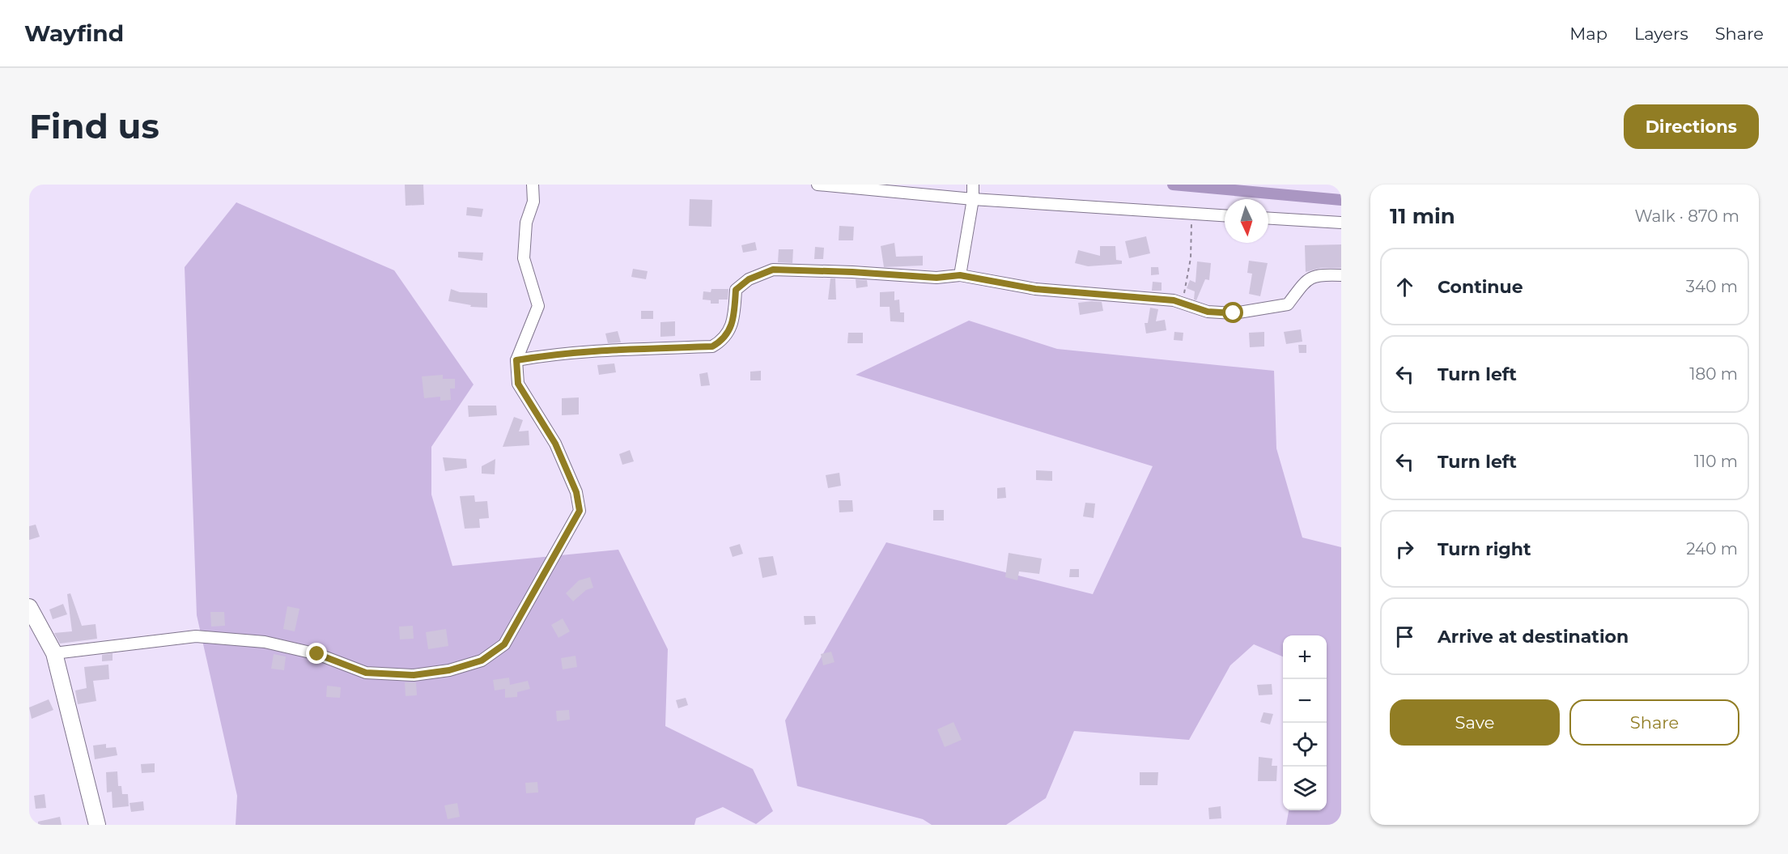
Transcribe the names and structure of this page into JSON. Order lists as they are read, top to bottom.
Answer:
{
  "north": "bottom",
  "page": {
    "header": "Wayfind",
    "nav": ["Map", "Layers", "Share"],
    "buttons": [
      "Directions",
      ["Save", "Share"]
    ],
    "title": "Find us",
    "heading": ["11 min", "Walk · 870 m"],
    "list": [
      ["Continue", "340 m"],
      ["Turn left", "180 m"],
      ["Turn left", "110 m"],
      ["Turn right", "240 m"],
      "Arrive at destination"
    ],
    "map_buttons": ["+", "−"]
  }
}
